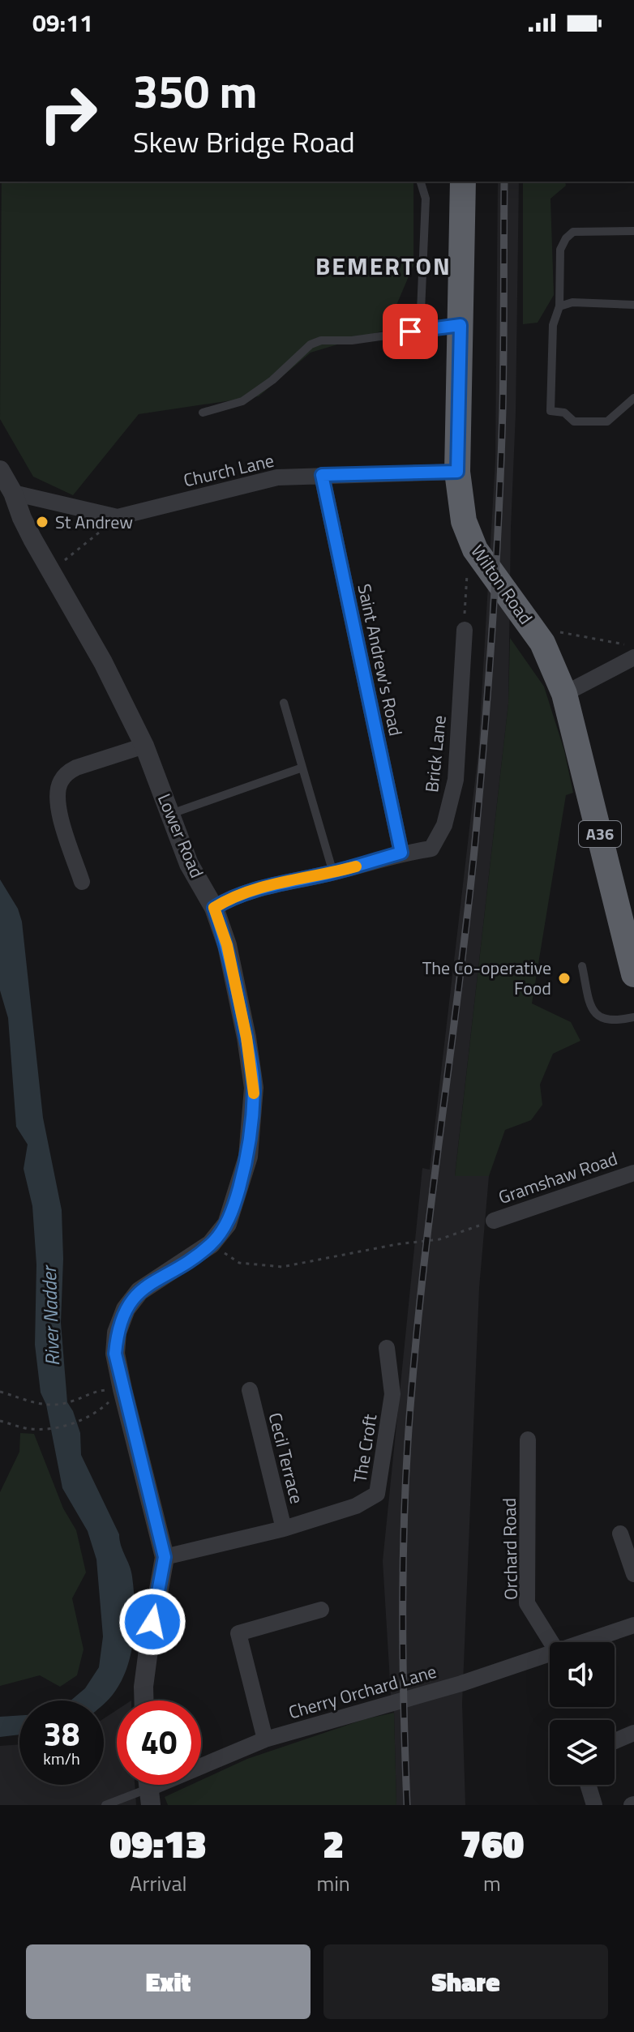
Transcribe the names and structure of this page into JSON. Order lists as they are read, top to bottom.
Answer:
{
  "streets": {
    "highway": ["Wilton Road", "A36"],
    "street": [
      "Church Lane",
      "Saint Andrew's Road",
      "Brick Lane",
      "Lower Road",
      "Gramshaw Road",
      "The Croft",
      "Cecil Terrace",
      "Orchard Road",
      "Cherry Orchard Lane"
    ]
  },
  "crossings": [
    ["Church Lane", "Wilton Road"],
    ["Church Lane", "Saint Andrew's Road"],
    ["Church Lane", "Lower Road"],
    ["Saint Andrew's Road", "Brick Lane"],
    ["Lower Road", "Cecil Terrace"],
    ["The Croft", "Cecil Terrace"]
  ],
  "districts": ["BEMERTON"],
  "water": ["River Nadder"],
  "places": ["St Andrew", "The Co-operative Food"],
  "page": {
    "status": "09:11",
    "turn": ["350 m", "Skew Bridge Road"],
    "speed": "38 km/h",
    "limit": "40",
    "eta": [
      "09:13",
      "Arrival",
      "2",
      "min",
      "760",
      "m"
    ],
    "buttons": ["Exit", "Share"]
  }
}
